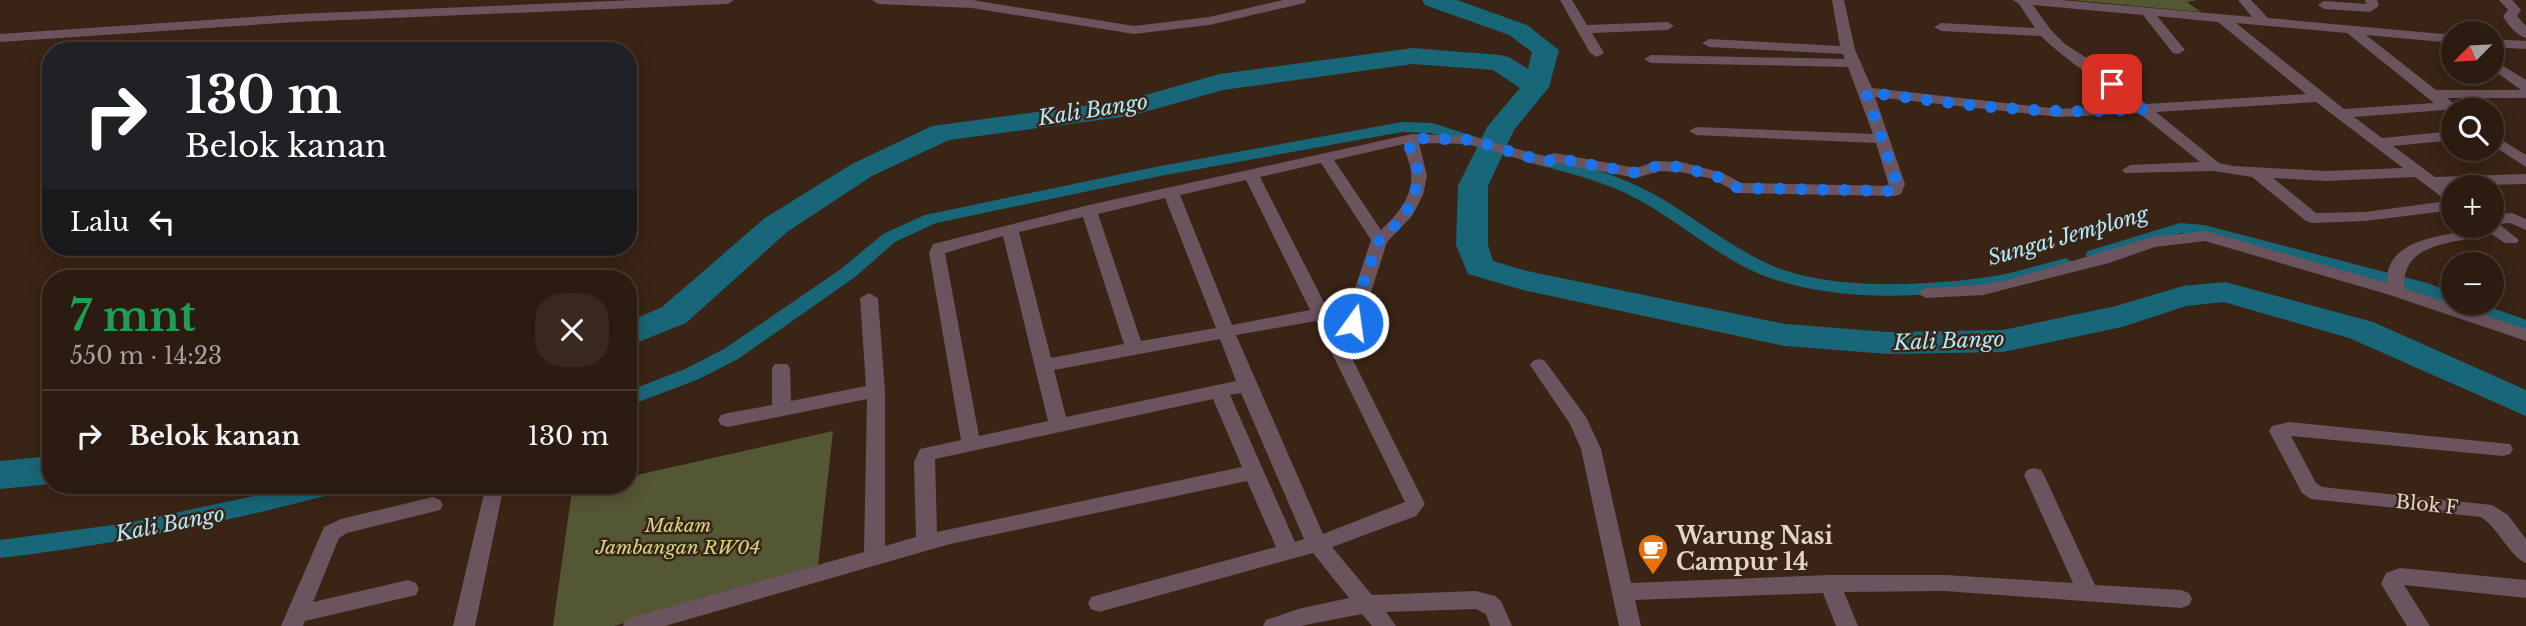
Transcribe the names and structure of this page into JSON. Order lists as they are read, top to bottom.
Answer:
{
  "streets": {
    "street": ["Blok F"]
  },
  "water": ["Kali Bango", "Sungai Jemplong"],
  "parks": ["Makam Jambangan RW04"],
  "places": {
    "cafe": ["Warung Nasi Campur 14"]
  },
  "north": "bottom left",
  "page": {
    "map_buttons": ["+", "−"],
    "turn": ["130 m", "Belok kanan"],
    "then": "Lalu",
    "heading": ["7 mnt", "550 m · 14:23"],
    "list": [
      {
        "name": "Belok kanan",
        "value": "130 m"
      }
    ]
  }
}
